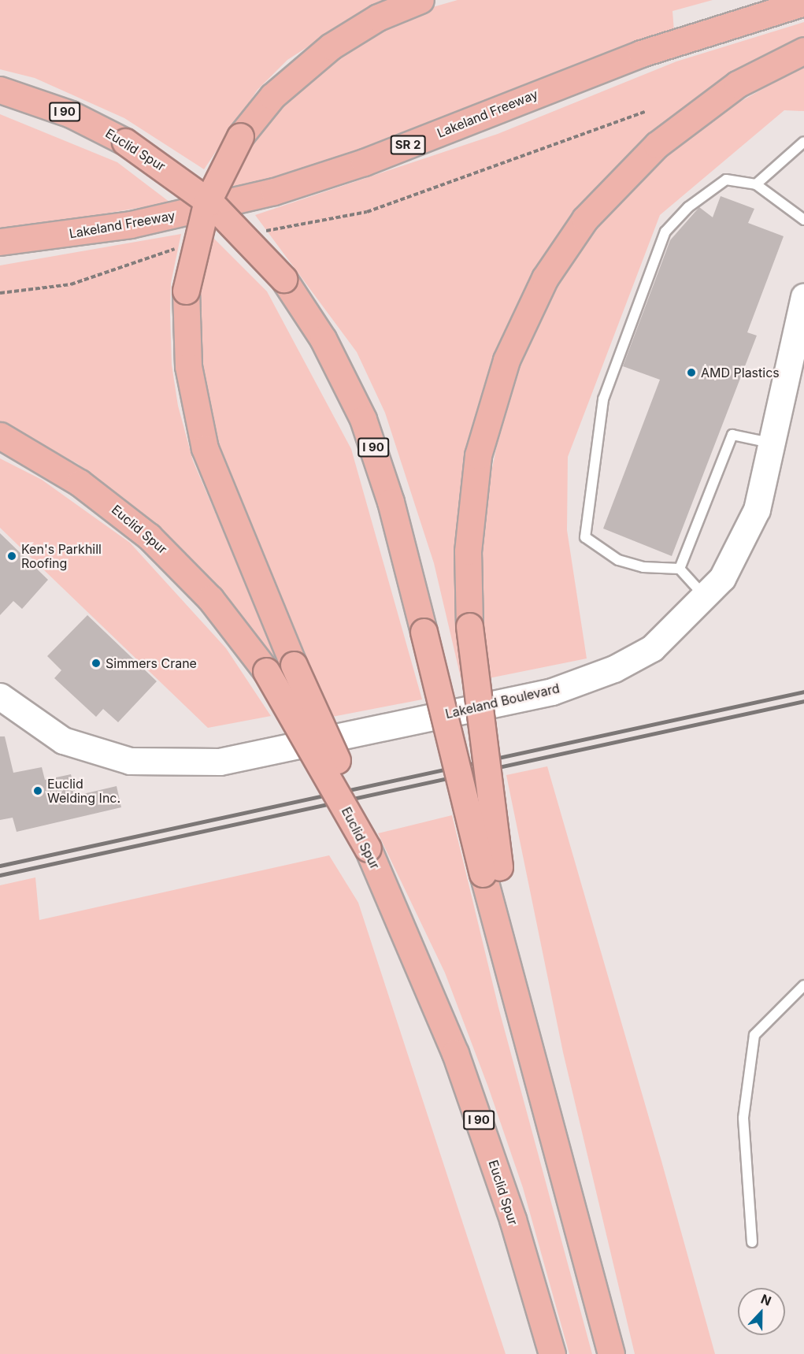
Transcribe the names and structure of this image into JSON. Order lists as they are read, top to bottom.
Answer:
{
  "streets": {
    "highway": [
      "I 90",
      "Lakeland Freeway",
      "SR 2",
      "Euclid Spur"
    ],
    "street": ["Lakeland Boulevard"]
  },
  "crossings": [
    ["I 90", "Euclid Spur"]
  ],
  "places": [
    "AMD Plastics",
    "Ken's Parkhill Roofing",
    "Simmers Crane",
    "Euclid Welding Inc."
  ],
  "north": "top"
}
